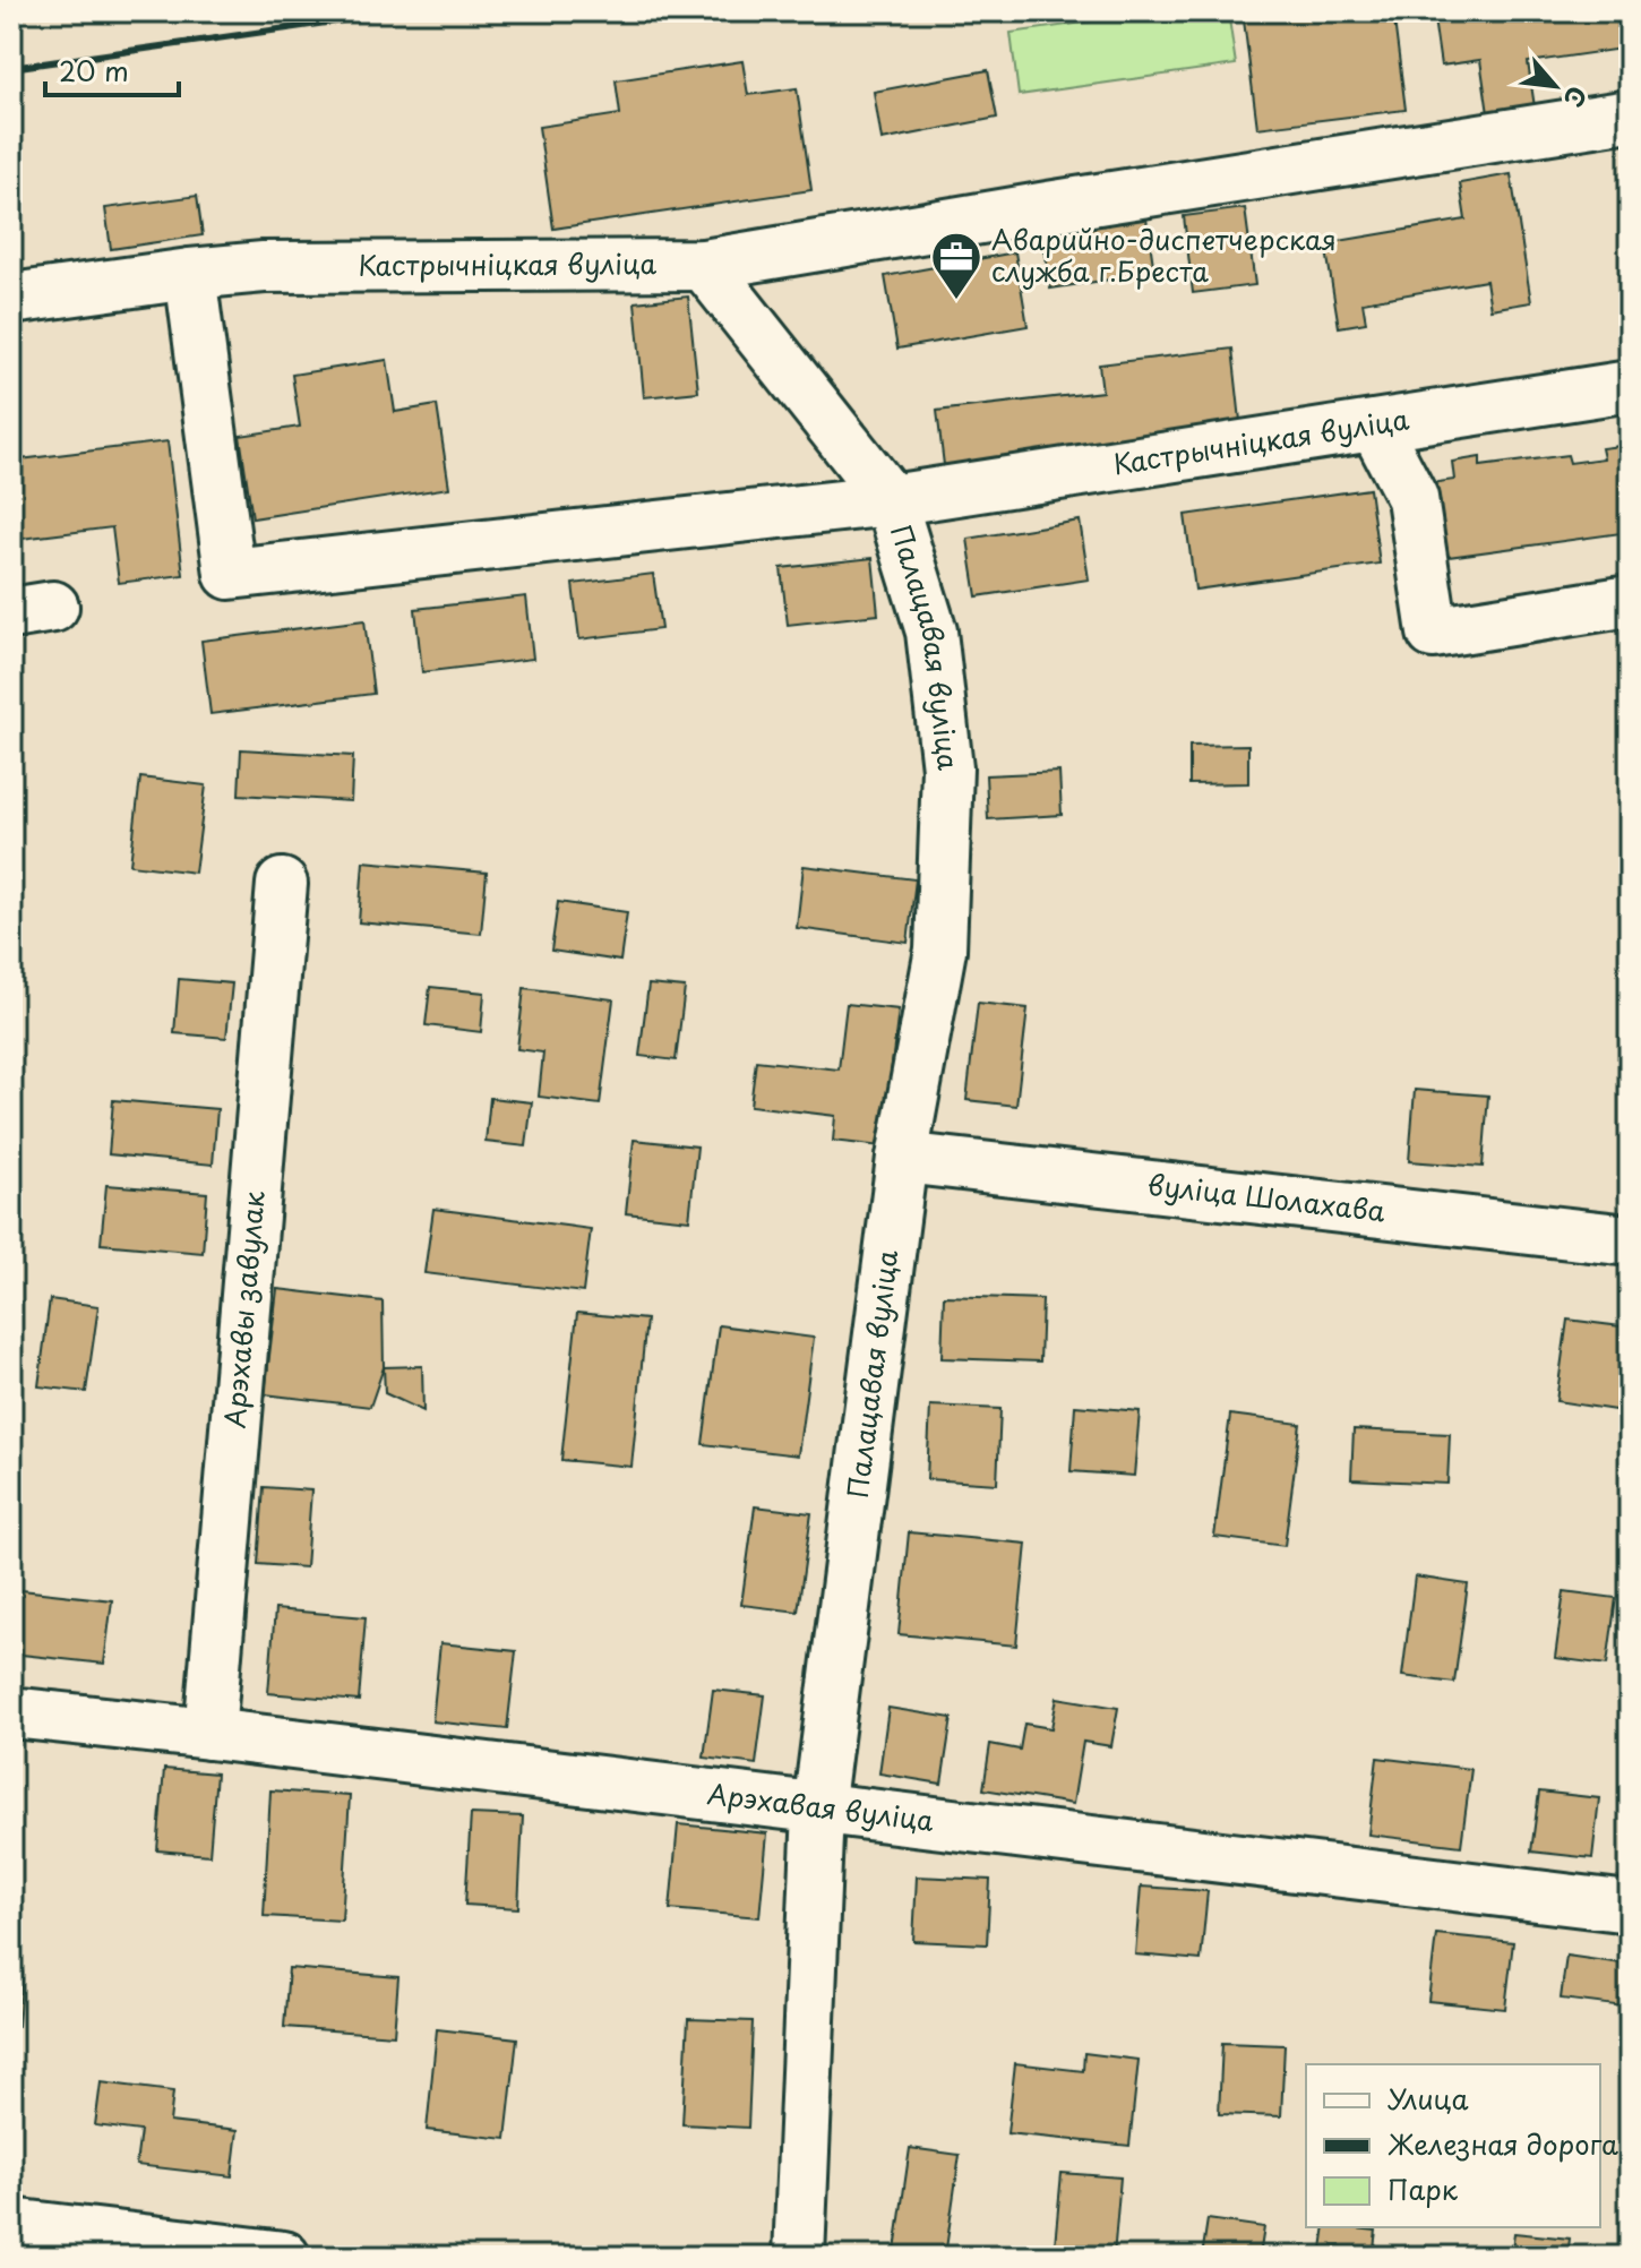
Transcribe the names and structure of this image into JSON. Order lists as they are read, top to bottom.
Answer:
{
  "streets": {
    "street": [
      "Кастрычніцкая вуліца",
      "Палацавая вуліца",
      "вуліца Шолахава",
      "Арэхавы завулак",
      "Арэхавая вуліца"
    ]
  },
  "crossings": [
    ["Кастрычніцкая вуліца", "Палацавая вуліца"],
    ["Палацавая вуліца", "вуліца Шолахава"],
    ["Палацавая вуліца", "Арэхавая вуліца"],
    ["Арэхавы завулак", "Арэхавая вуліца"]
  ],
  "places": {
    "office": ["Аварийно-диспетчерская служба г.Бреста"]
  },
  "legend": ["Улица", "Железная дорога", "Парк"],
  "scale_bar": "20 m",
  "north": "bottom right"
}
